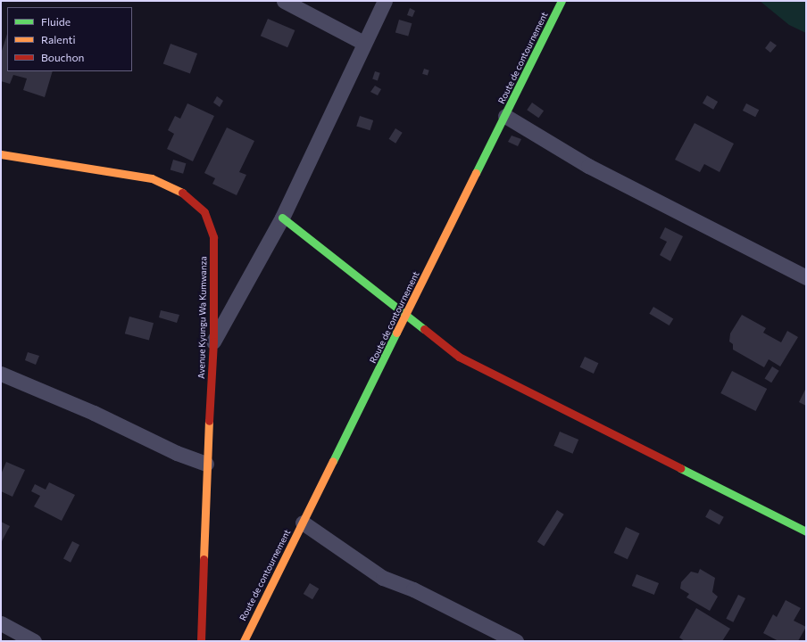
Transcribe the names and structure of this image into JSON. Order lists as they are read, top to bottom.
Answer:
{
  "streets": {
    "street": ["Route de contournement", "Avenue Kyungu Wa Kumwanza"]
  },
  "legend": ["Fluide", "Ralenti", "Bouchon"]
}
